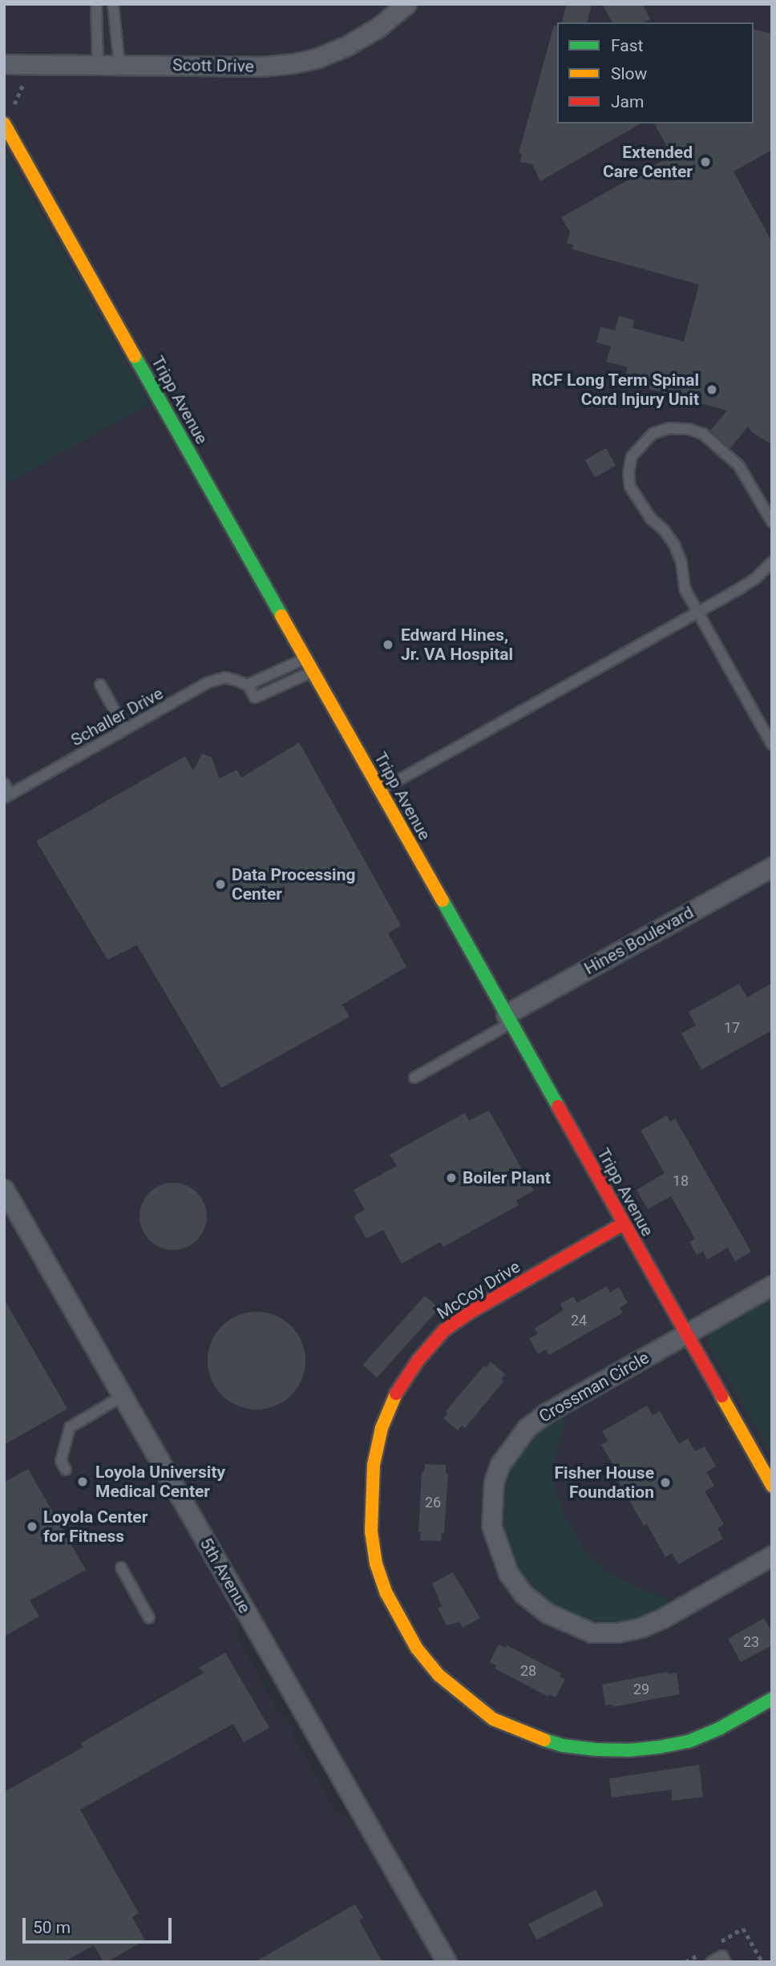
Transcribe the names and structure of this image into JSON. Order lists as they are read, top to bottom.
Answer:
{
  "streets": {
    "street": [
      "Scott Drive",
      "Tripp Avenue",
      "Hines Boulevard",
      "McCoy Drive",
      "Crossman Circle",
      "5th Avenue"
    ],
    "lane": ["Schaller Drive"]
  },
  "crossings": [
    ["Tripp Avenue", "Hines Boulevard"],
    ["Tripp Avenue", "McCoy Drive"],
    ["Tripp Avenue", "Crossman Circle"]
  ],
  "places": [
    "Extended Care Center",
    "RCF Long Term Spinal Cord Injury Unit",
    "Edward Hines, Jr. VA Hospital",
    "Data Processing Center",
    "Boiler Plant",
    "Loyola University Medical Center",
    "Fisher House Foundation",
    "Loyola Center for Fitness"
  ],
  "house_numbers": [
    "17",
    "18",
    "24",
    "26",
    "23",
    "28",
    "29"
  ],
  "legend": ["Fast", "Slow", "Jam"],
  "scale_bar": "50 m"
}
